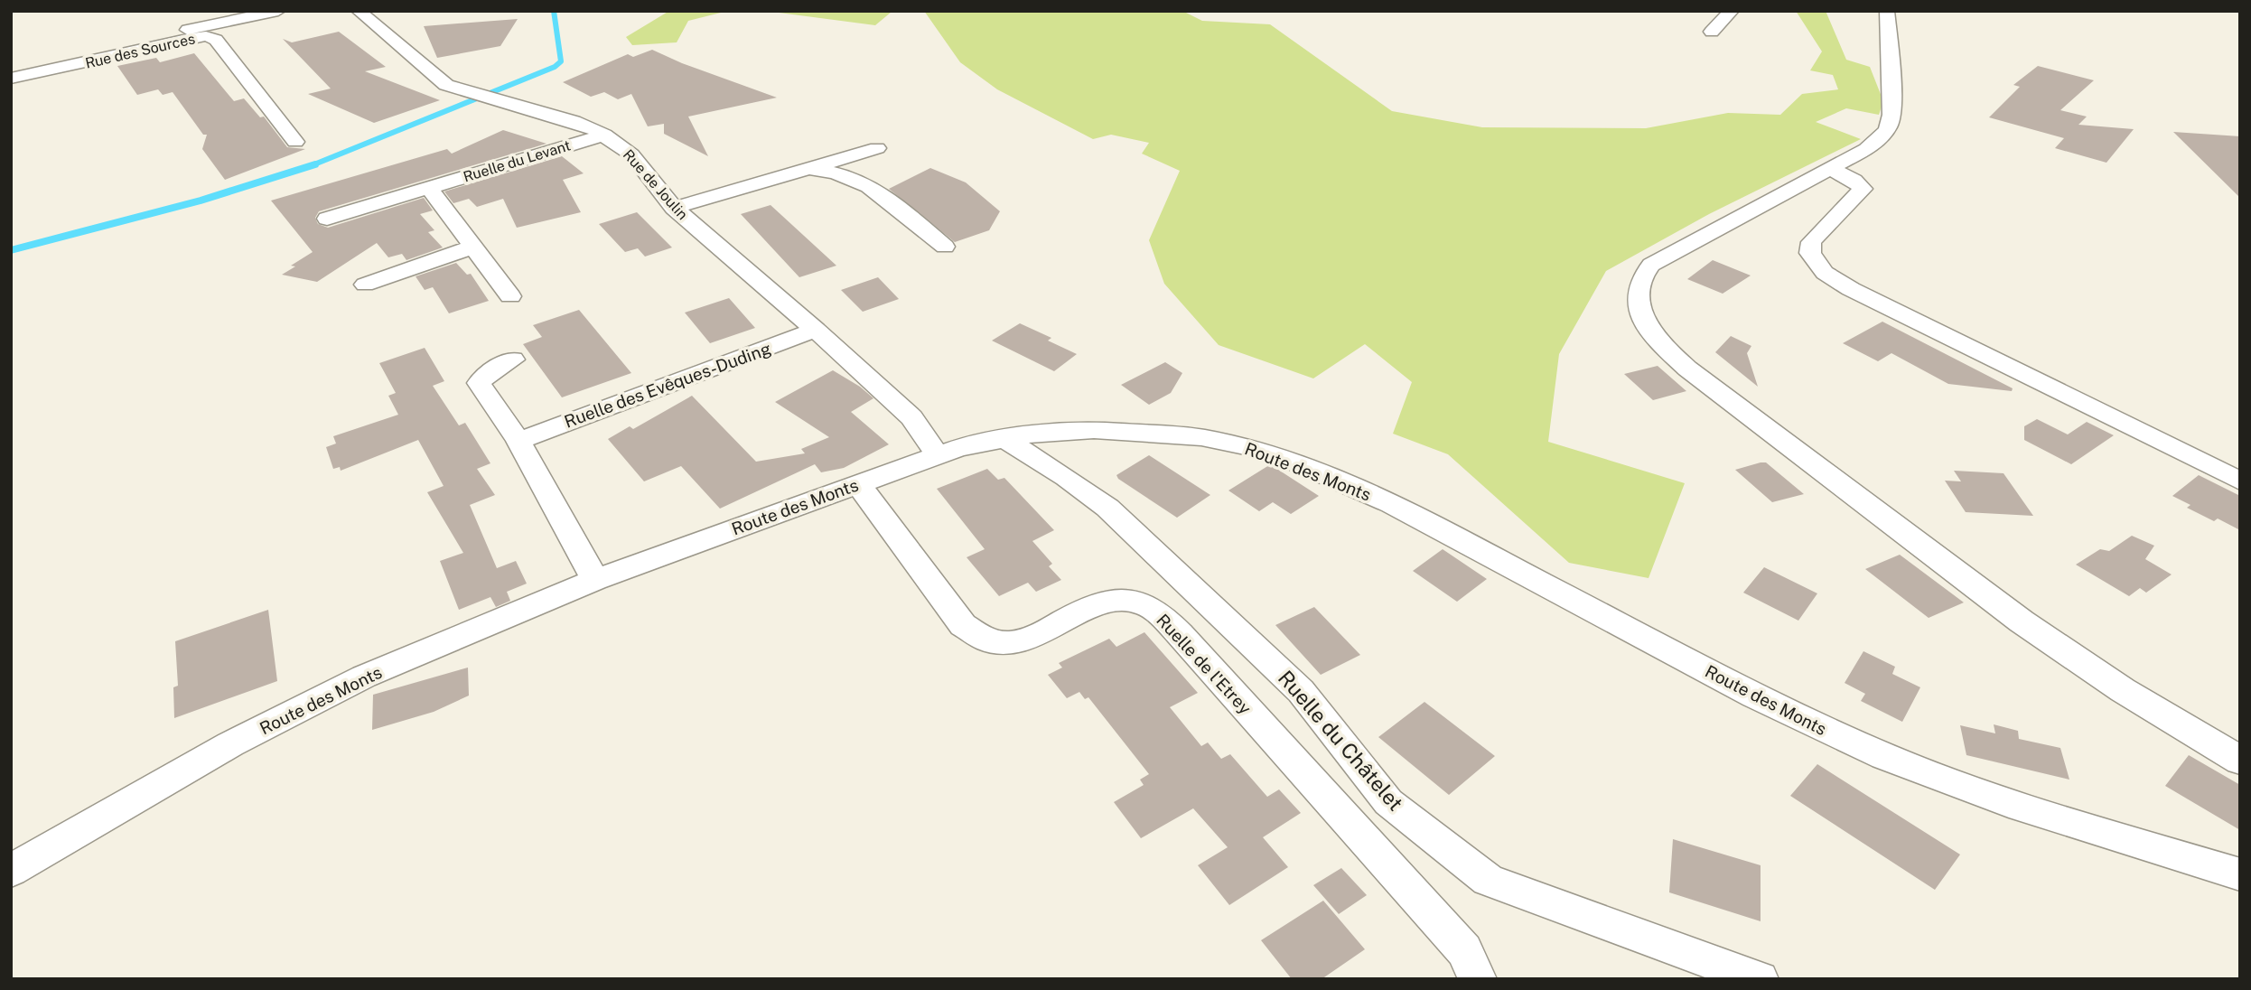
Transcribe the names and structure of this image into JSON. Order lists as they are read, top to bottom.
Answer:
{
  "streets": {
    "street": [
      "Rue des Sources",
      "Ruelle du Levant",
      "Rue de Joulin",
      "Ruelle des Evêques-Duding",
      "Route des Monts",
      "Ruelle de l'Etrey",
      "Ruelle du Châtelet"
    ]
  },
  "crossings": [
    ["Ruelle du Levant", "Rue de Joulin"],
    ["Rue de Joulin", "Ruelle des Evêques-Duding"],
    ["Rue de Joulin", "Route des Monts"],
    ["Route des Monts", "Ruelle de l'Etrey"],
    ["Route des Monts", "Ruelle du Châtelet"]
  ]
}
